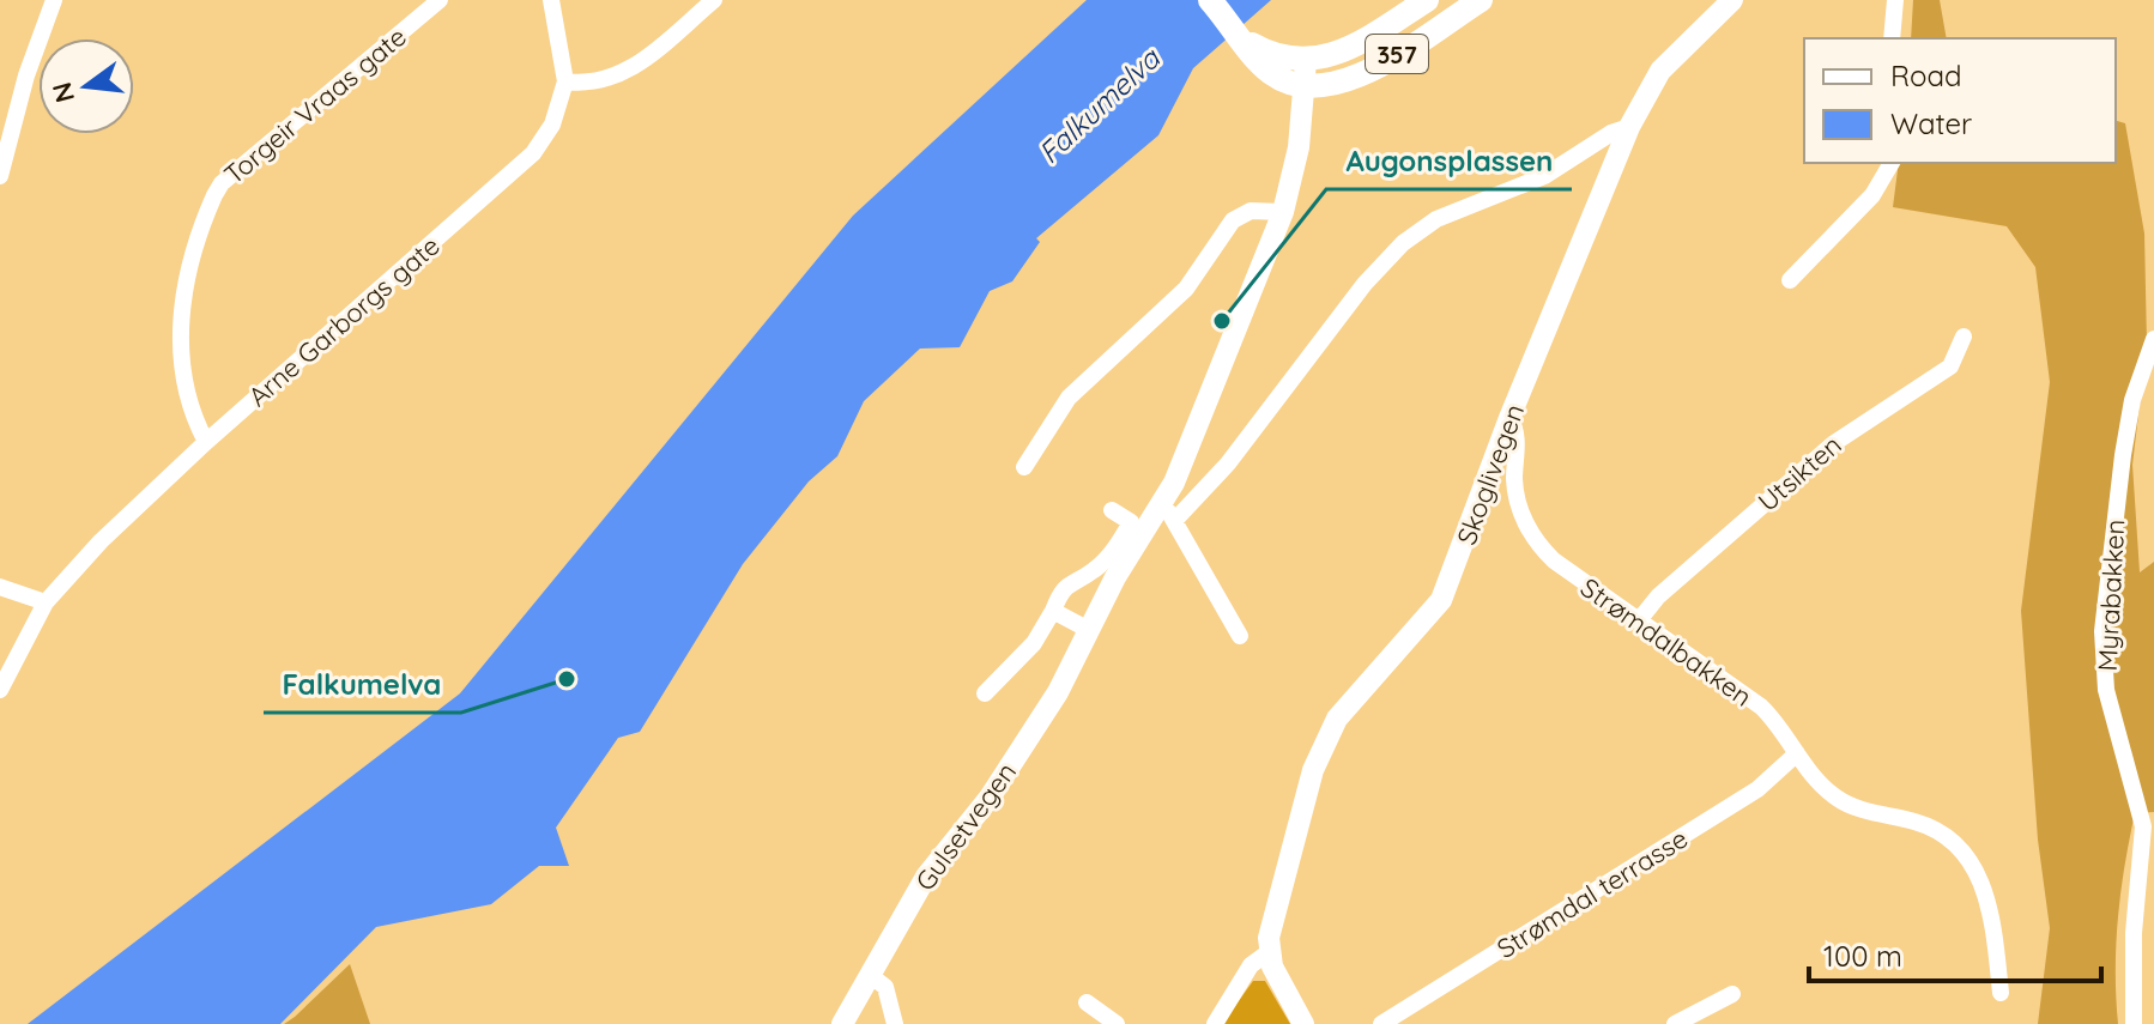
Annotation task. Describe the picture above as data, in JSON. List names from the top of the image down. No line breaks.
{"streets":{"main road":["357"],"street":["Torgeir Vraas gate","Arne Garborgs gate","Utsikten","Skoglivegen","Myrabakken","Strømdalbakken","Gulsetvegen","Strømdal terrasse"]},"crossings":[["357","Gulsetvegen"],["Torgeir Vraas gate","Arne Garborgs gate"],["Utsikten","Strømdalbakken"],["Skoglivegen","Strømdalbakken"],["Strømdalbakken","Strømdal terrasse"]],"water":["Falkumelva"],"places":["Augonsplassen","Falkumelva"],"legend":["Road","Water"],"scale_bar":"100 m","north":"left"}
